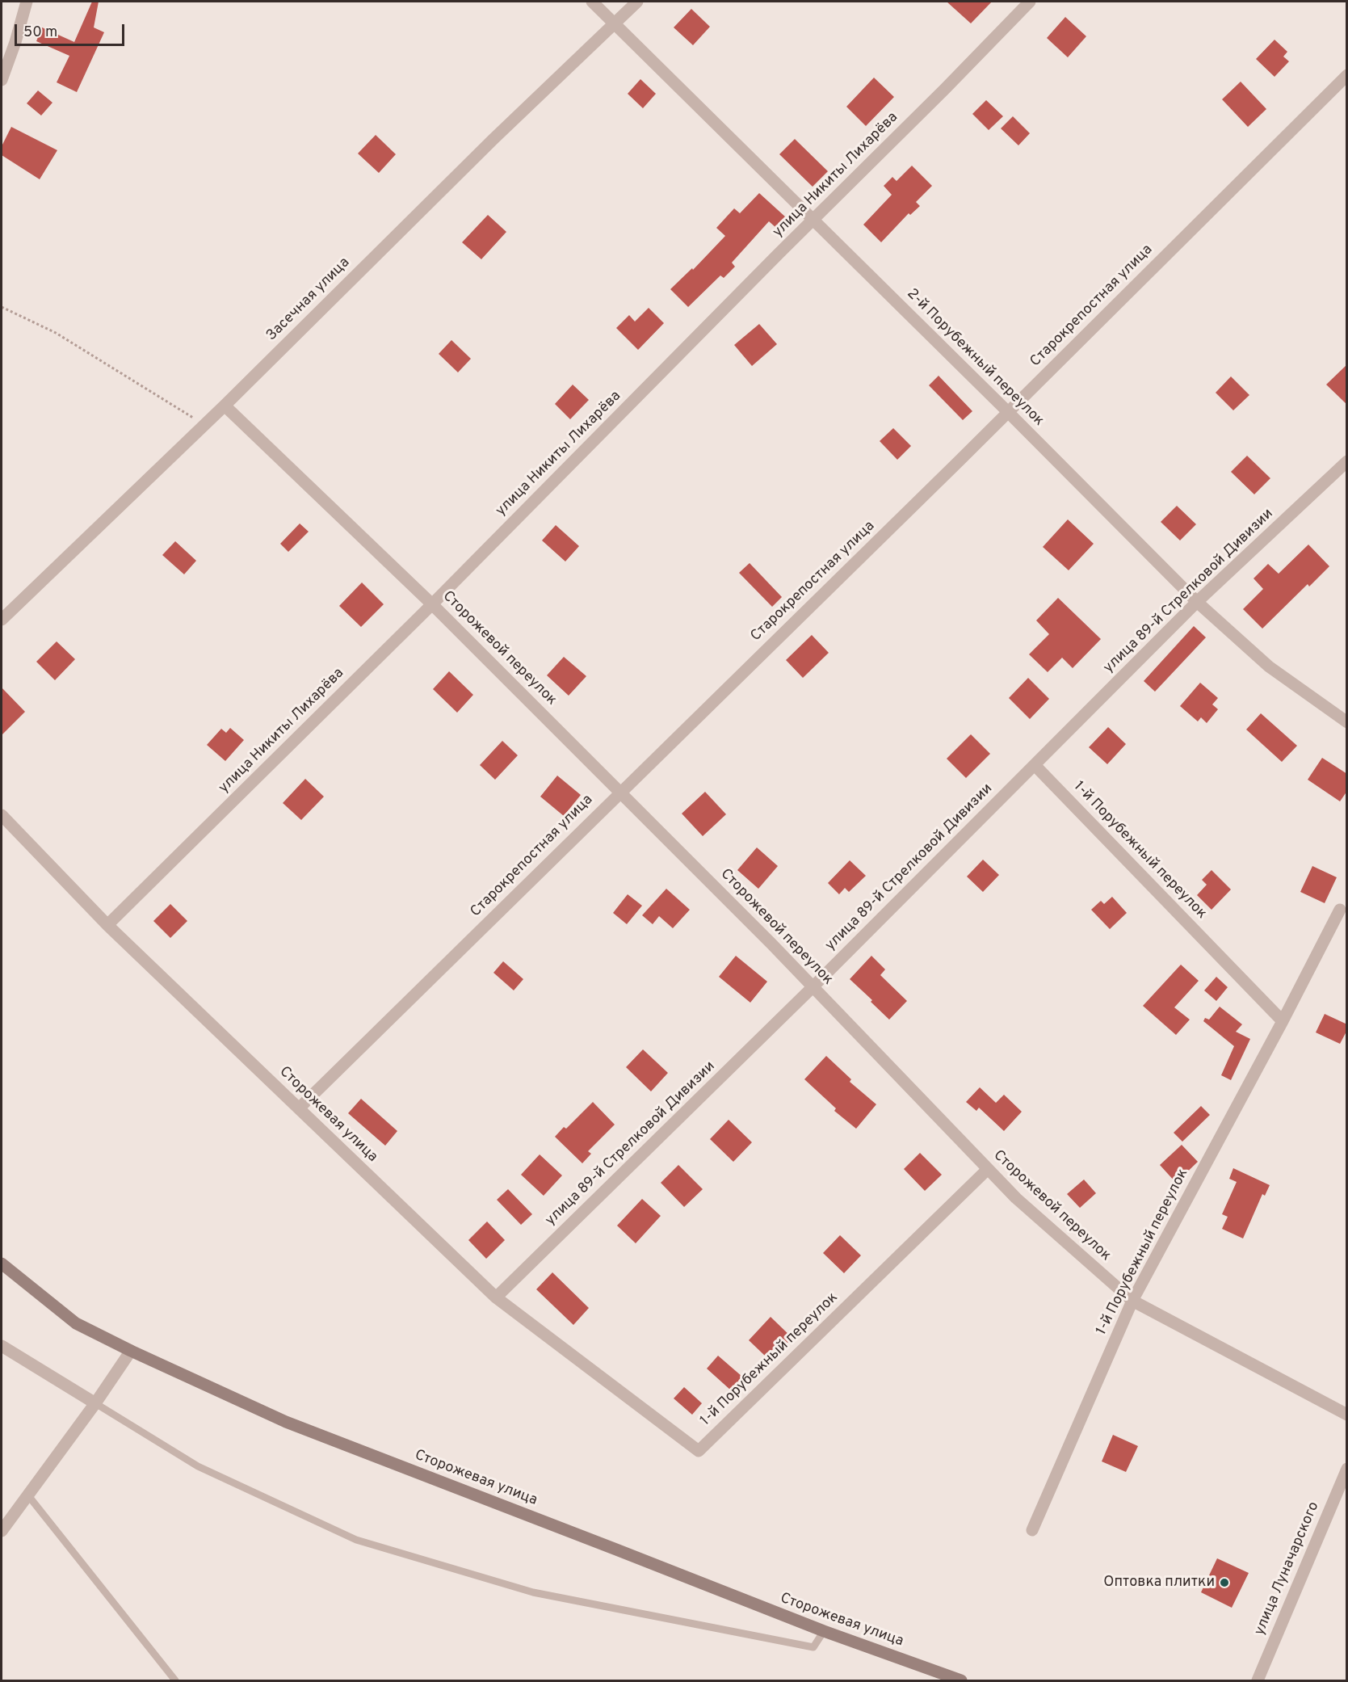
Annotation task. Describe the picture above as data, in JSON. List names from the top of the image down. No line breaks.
{"streets":{"main road":["Сторожевая улица"],"street":["улица Никиты Лихарёва","Засечная улица","Старокрепостная улица","2-й Порубежный переулок","улица 89-й Стрелковой Дивизии","Сторожевой переулок","1-й Порубежный переулок","улица Луначарского"]},"crossings":[["улица Никиты Лихарёва","2-й Порубежный переулок"],["улица Никиты Лихарёва","Сторожевой переулок"],["улица Никиты Лихарёва","Сторожевая улица"],["Засечная улица","2-й Порубежный переулок"],["Засечная улица","Сторожевой переулок"],["Старокрепостная улица","2-й Порубежный переулок"],["Старокрепостная улица","Сторожевой переулок"],["Старокрепостная улица","Сторожевая улица"],["2-й Порубежный переулок","улица 89-й Стрелковой Дивизии"],["улица 89-й Стрелковой Дивизии","Сторожевой переулок"],["улица 89-й Стрелковой Дивизии","1-й Порубежный переулок"],["улица 89-й Стрелковой Дивизии","Сторожевая улица"],["Сторожевой переулок","1-й Порубежный переулок"],["1-й Порубежный переулок","Сторожевая улица"]],"places":["Оптовка плитки"],"scale_bar":"50 m"}
